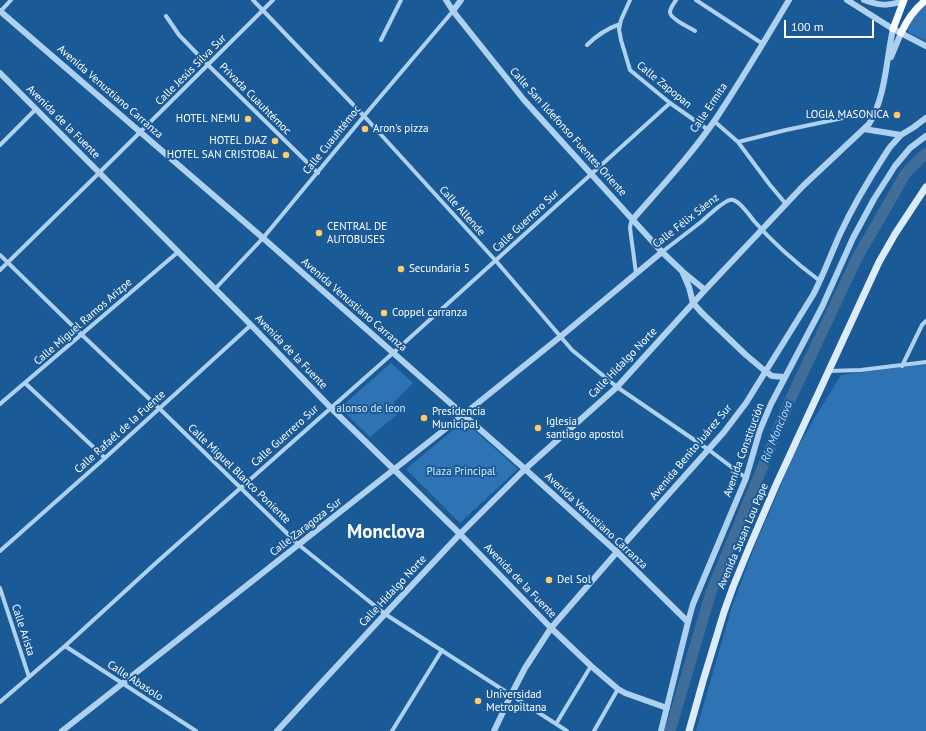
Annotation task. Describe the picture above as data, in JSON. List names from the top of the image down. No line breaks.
{"streets":{"main road":["Avenida Susan Lou Pape"],"street":["Calle Jesús Silva Sur","Calle Zapopan","Avenida Venustiano Carranza","Privada Cuauhtémoc","Calle Ermita","Avenida de la Fuente","Calle San Ildefonso Fuentes Oriente","Calle Cuauhtémoc","Calle Allende","Calle Guerrero Sur","Calle Félix Sáenz","Calle Miguel Ramos Arizpe","Calle Hidalgo Norte","Calle Rafaél de la Fuente","Avenida Constitución","Avenida Benito Juárez Sur","Calle Miguel Blanco Poniente","Calle Zaragoza Sur","Calle Arista","Calle Abasolo"]},"crossings":[["Calle Jesús Silva Sur","Avenida Venustiano Carranza"],["Calle Jesús Silva Sur","Privada Cuauhtémoc"],["Calle Jesús Silva Sur","Avenida de la Fuente"],["Calle Jesús Silva Sur","Calle Allende"],["Calle Jesús Silva Sur","Calle Miguel Blanco Poniente"],["Calle Zapopan","Calle Ermita"],["Calle Zapopan","Calle Guerrero Sur"],["Avenida Venustiano Carranza","Calle Cuauhtémoc"],["Avenida Venustiano Carranza","Calle Guerrero Sur"],["Avenida Venustiano Carranza","Calle Hidalgo Norte"],["Avenida Venustiano Carranza","Avenida Constitución"],["Avenida Venustiano Carranza","Avenida Benito Juárez Sur"],["Avenida Venustiano Carranza","Calle Zaragoza Sur"],["Privada Cuauhtémoc","Calle Cuauhtémoc"],["Calle Ermita","Calle San Ildefonso Fuentes Oriente"],["Avenida de la Fuente","Calle Cuauhtémoc"],["Avenida de la Fuente","Calle Guerrero Sur"],["Avenida de la Fuente","Calle Miguel Ramos Arizpe"],["Avenida de la Fuente","Calle Hidalgo Norte"],["Avenida de la Fuente","Calle Rafaél de la Fuente"],["Avenida de la Fuente","Avenida Constitución"],["Avenida de la Fuente","Avenida Benito Juárez Sur"],["Avenida de la Fuente","Calle Zaragoza Sur"],["Calle San Ildefonso Fuentes Oriente","Calle Cuauhtémoc"],["Calle San Ildefonso Fuentes Oriente","Calle Guerrero Sur"],["Calle San Ildefonso Fuentes Oriente","Calle Félix Sáenz"],["Calle San Ildefonso Fuentes Oriente","Calle Hidalgo Norte"],["Calle San Ildefonso Fuentes Oriente","Avenida Constitución"],["Calle San Ildefonso Fuentes Oriente","Avenida Benito Juárez Sur"],["Calle Cuauhtémoc","Calle Allende"],["Calle Allende","Calle Guerrero Sur"],["Calle Allende","Calle Félix Sáenz"],["Calle Allende","Calle Hidalgo Norte"],["Calle Allende","Avenida Constitución"],["Calle Allende","Avenida Benito Juárez Sur"],["Calle Allende","Calle Zaragoza Sur"],["Calle Guerrero Sur","Calle Miguel Blanco Poniente"],["Calle Guerrero Sur","Calle Arista"],["Calle Guerrero Sur","Calle Abasolo"],["Calle Félix Sáenz","Calle Hidalgo Norte"],["Calle Félix Sáenz","Avenida Benito Juárez Sur"],["Calle Félix Sáenz","Calle Zaragoza Sur"],["Calle Miguel Ramos Arizpe","Calle Miguel Blanco Poniente"],["Calle Hidalgo Norte","Calle Miguel Blanco Poniente"],["Calle Rafaél de la Fuente","Calle Miguel Blanco Poniente"],["Avenida Benito Juárez Sur","Calle Miguel Blanco Poniente"],["Calle Miguel Blanco Poniente","Calle Zaragoza Sur"],["Calle Zaragoza Sur","Calle Abasolo"]],"districts":["Monclova"],"water":["Río Monclova"],"parks":["alonso de leon","Plaza Principal"],"places":["LOGIA MASONICA","HOTEL NEMU","Aron's pizza","HOTEL DIAZ","HOTEL SAN CRISTOBAL","CENTRAL DE AUTOBUSES","Secundaria 5","Coppel carranza","Presidencia Municipal","Iglesia santiago apostol","Del Sol","Universidad Metropiltana"],"scale_bar":"100 m"}
